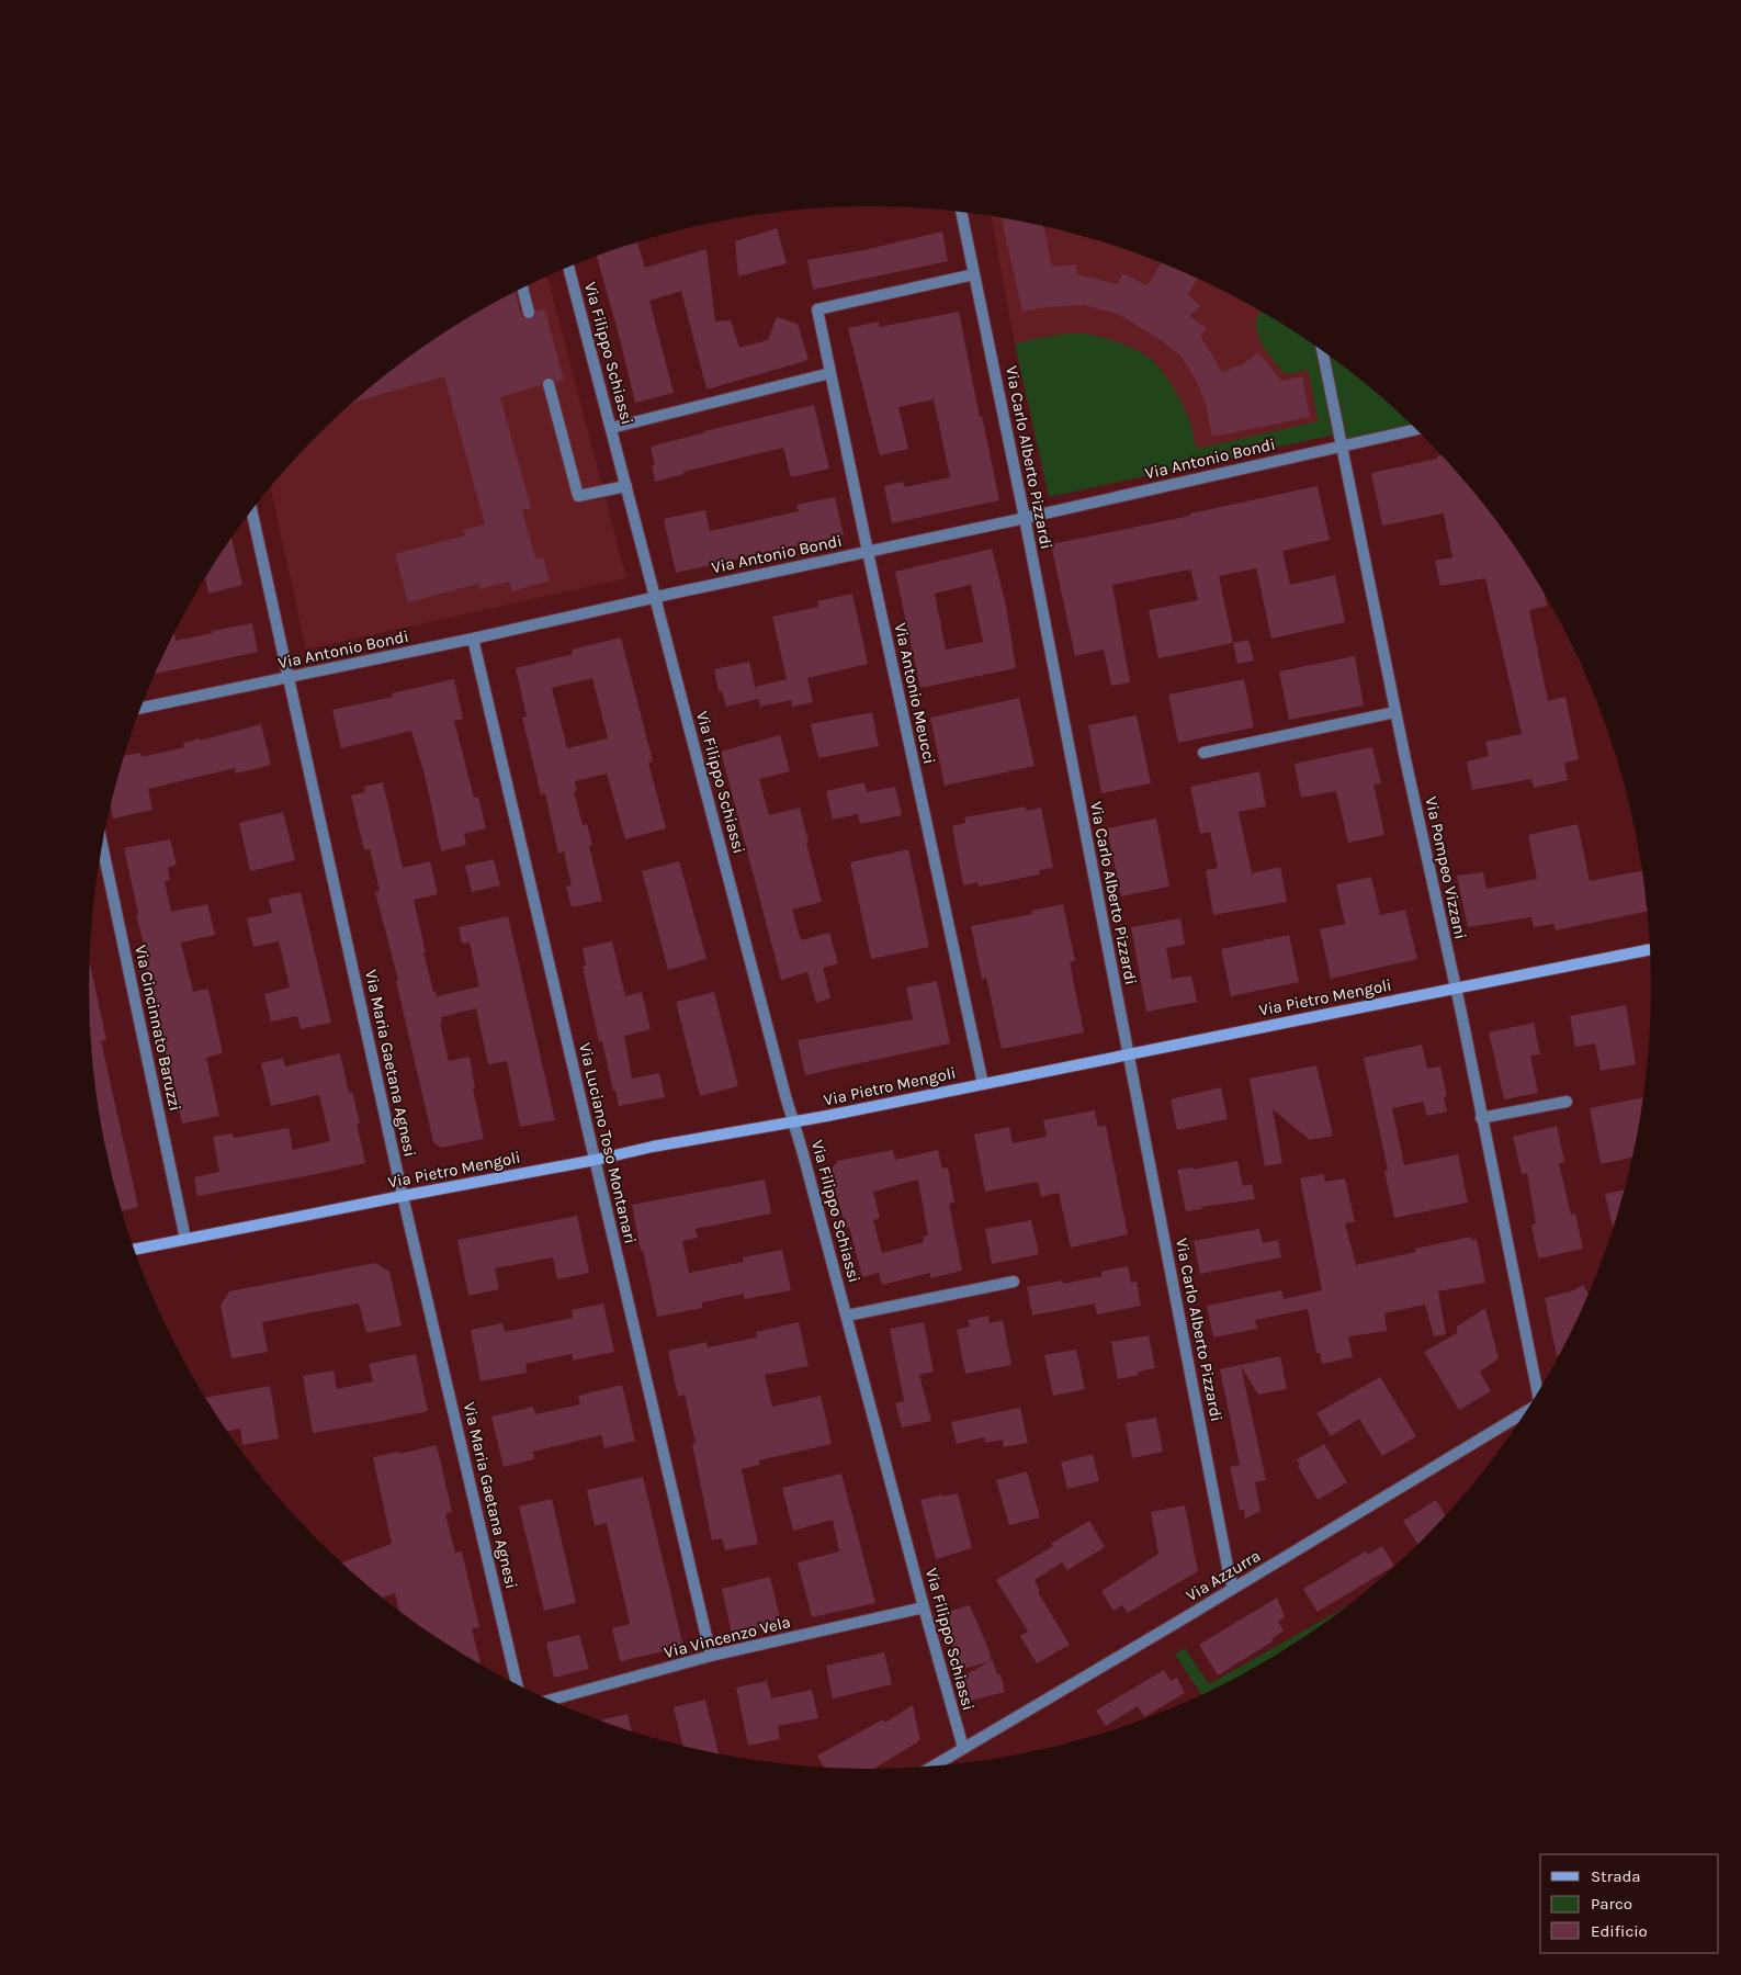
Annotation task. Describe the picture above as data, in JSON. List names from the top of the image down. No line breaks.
{"streets":{"main road":["Via Pietro Mengoli"],"street":["Via Filippo Schiassi","Via Carlo Alberto Pizzardi","Via Antonio Bondi","Via Antonio Meucci","Via Pompeo Vizzani","Via Cincinnato Baruzzi","Via Maria Gaetana Agnesi","Via Luciano Toso Montanari","Via Azzurra","Via Vincenzo Vela"]},"crossings":[["Via Filippo Schiassi","Via Antonio Bondi"],["Via Filippo Schiassi","Via Pietro Mengoli"],["Via Filippo Schiassi","Via Azzurra"],["Via Filippo Schiassi","Via Vincenzo Vela"],["Via Carlo Alberto Pizzardi","Via Antonio Bondi"],["Via Carlo Alberto Pizzardi","Via Antonio Meucci"],["Via Carlo Alberto Pizzardi","Via Pietro Mengoli"],["Via Carlo Alberto Pizzardi","Via Azzurra"],["Via Antonio Bondi","Via Antonio Meucci"],["Via Antonio Bondi","Via Pompeo Vizzani"],["Via Antonio Bondi","Via Maria Gaetana Agnesi"],["Via Antonio Bondi","Via Luciano Toso Montanari"],["Via Antonio Meucci","Via Pietro Mengoli"],["Via Pompeo Vizzani","Via Pietro Mengoli"],["Via Pietro Mengoli","Via Cincinnato Baruzzi"],["Via Pietro Mengoli","Via Maria Gaetana Agnesi"],["Via Pietro Mengoli","Via Luciano Toso Montanari"],["Via Luciano Toso Montanari","Via Vincenzo Vela"]],"legend":["Strada","Parco","Edificio"]}
